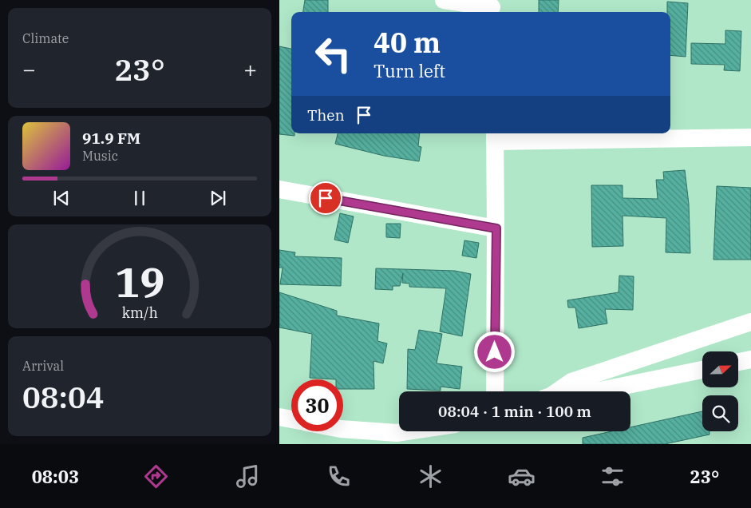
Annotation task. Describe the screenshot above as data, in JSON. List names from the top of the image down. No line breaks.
{"north":"right","page":{"tile":["Climate",["Arrival","08:04"]],"turn":["40 m","Turn left"],"heat":["−","23°","+"],"then":"Then","song":["91.9 FM","Music"],"limit":"30","trip":"08:04 · 1 min · 100 m","tabs":["08:03","23°"],"gauge":["19","km/h"]}}
